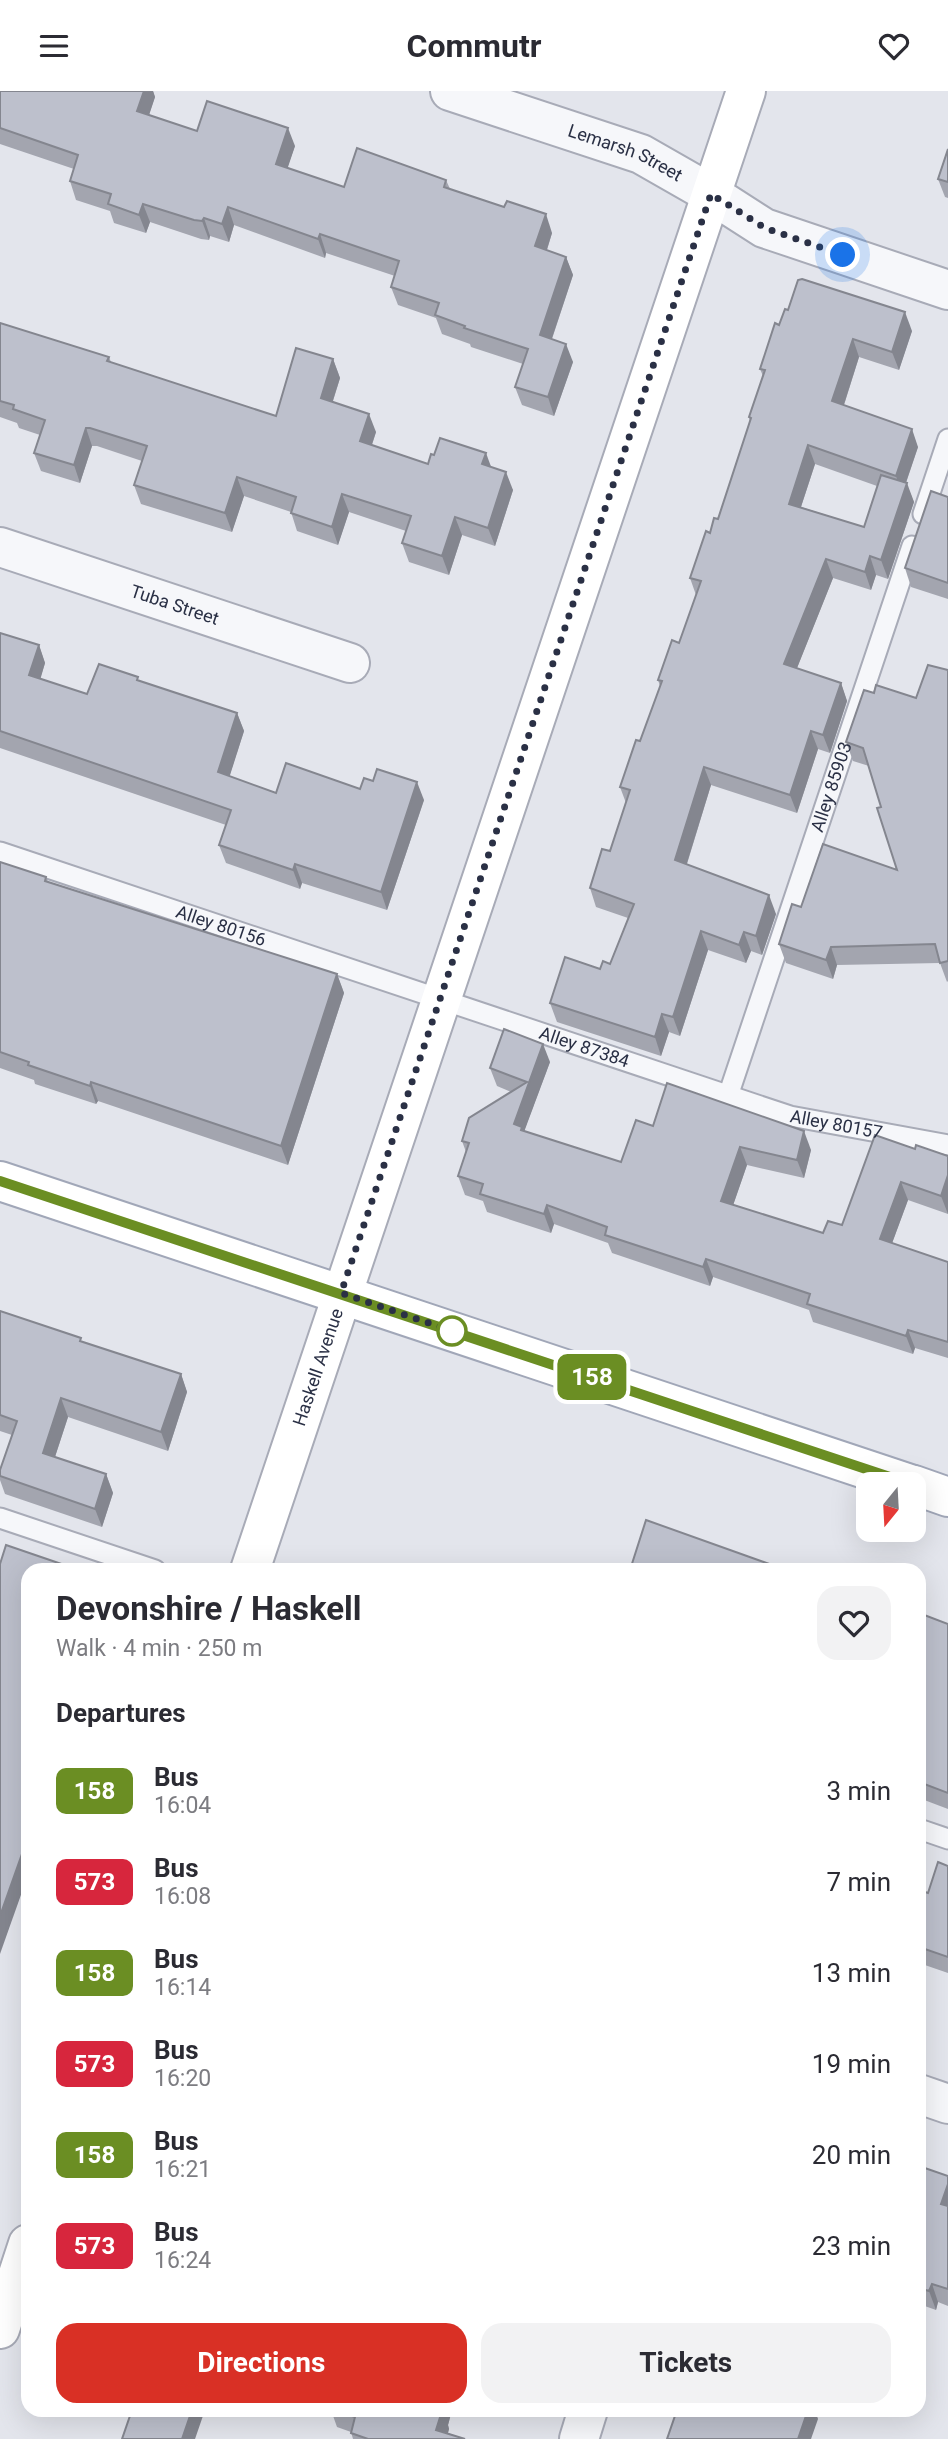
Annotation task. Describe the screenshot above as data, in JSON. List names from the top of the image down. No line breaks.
{"streets":{"main road":["Haskell Avenue"],"street":["Lemarsh Street","Tuba Street"],"lane":["Alley 85903","Alley 80156","Alley 87384","Alley 80157"]},"crossings":[["Lemarsh Street","Haskell Avenue"],["Alley 85903","Alley 87384"],["Alley 85903","Alley 80157"],["Alley 80156","Alley 87384"],["Alley 80156","Haskell Avenue"],["Alley 87384","Alley 80157"],["Alley 87384","Haskell Avenue"]],"lines":["bus line 158"],"north":"bottom","page":{"header":"Commutr","on_map":"158","heading":[["Devonshire / Haskell","Walk · 4 min · 250 m"],"Departures"],"list":[{"mark":"158","name":"Bus","note":"16:04","value":"3 min"},{"mark":"573","name":"Bus","note":"16:08","value":"7 min"},{"mark":"158","name":"Bus","note":"16:14","value":"13 min"},{"mark":"573","name":"Bus","note":"16:20","value":"19 min"},{"mark":"158","name":"Bus","note":"16:21","value":"20 min"},{"mark":"573","name":"Bus","note":"16:24","value":"23 min"}],"buttons":["Directions","Tickets"]}}
